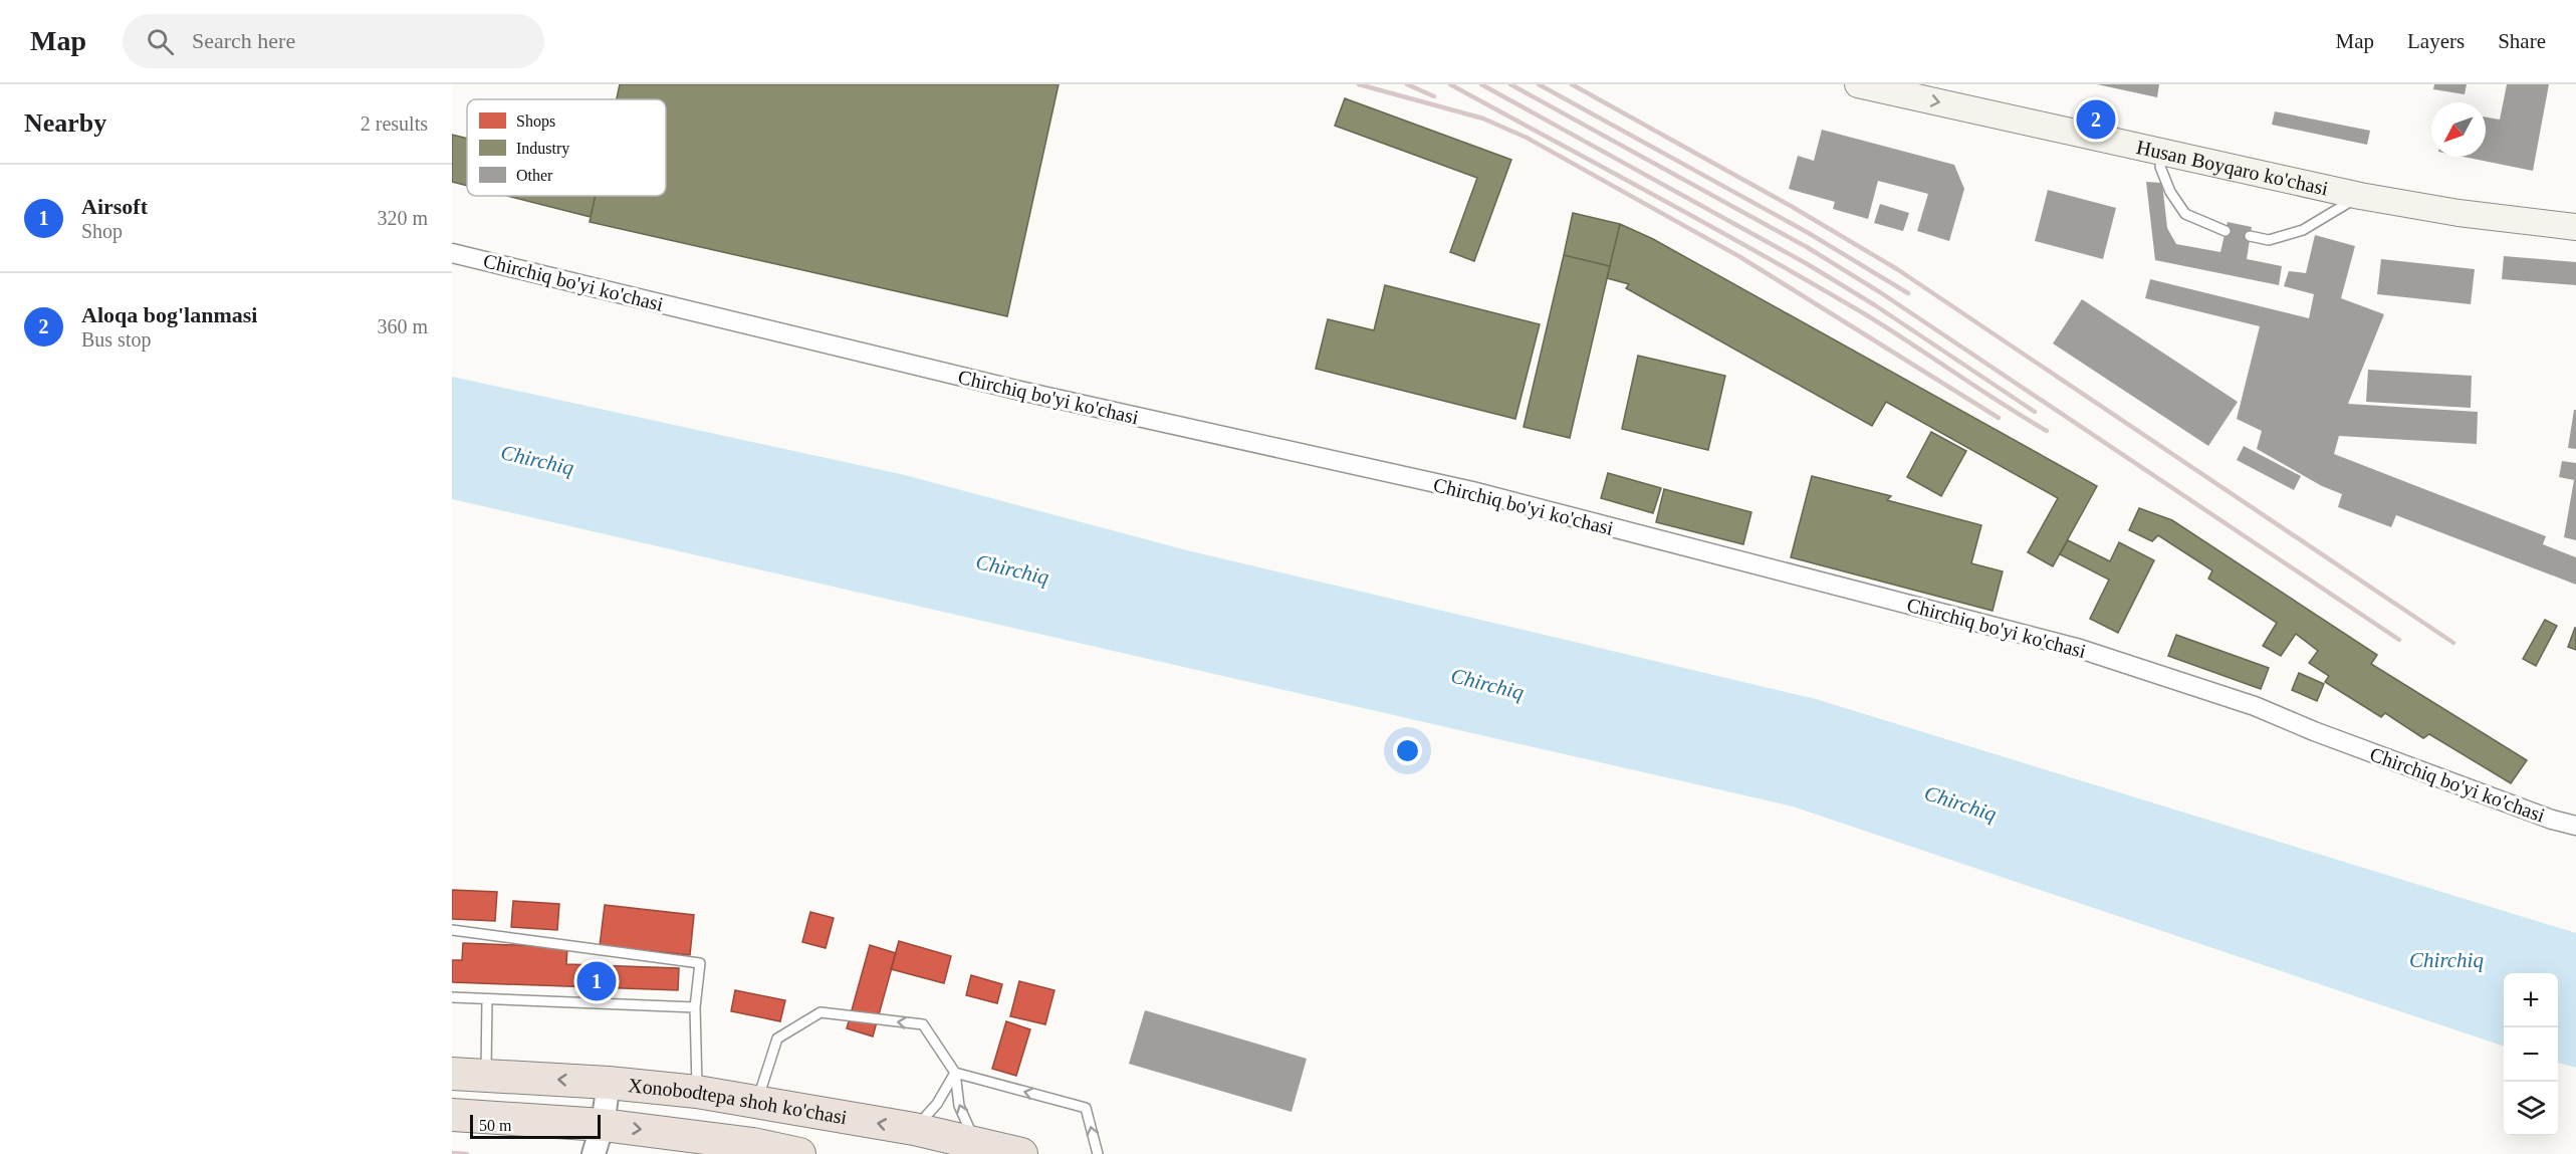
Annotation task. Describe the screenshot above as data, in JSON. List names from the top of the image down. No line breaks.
{"streets":{"highway":["Xonobodtepa shoh ko'chasi"],"main road":["Husan Boyqaro ko'chasi"],"street":["Chirchiq bo'yi ko'chasi"]},"water":["Chirchiq"],"legend":["Shops","Industry","Other"],"scale_bar":"50 m","north":"bottom left","page":{"header":"Map","search":"Search here","nav":["Map","Layers","Share"],"heading":["Nearby","2 results"],"pins":["2","1"],"list":[{"mark":"1","name":"Airsoft","note":"Shop","value":"320 m"},{"mark":"2","name":"Aloqa bog'lanmasi","note":"Bus stop","value":"360 m"}],"map_buttons":["+","−"],"scale":"50 m"}}
